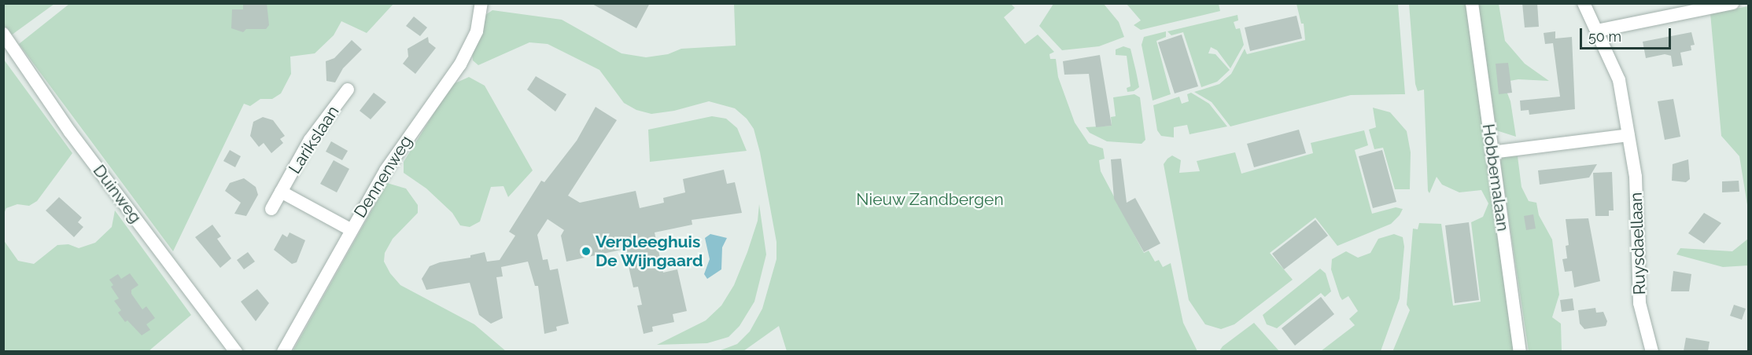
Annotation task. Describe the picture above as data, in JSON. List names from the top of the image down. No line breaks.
{"streets":{"street":["Larikslaan","Dennenweg","Hobbemalaan","Duinweg","Ruysdaellaan"]},"crossings":[["Larikslaan","Dennenweg"]],"parks":["Nieuw Zandbergen"],"places":["Verpleeghuis De Wijngaard"],"scale_bar":"50 m"}
